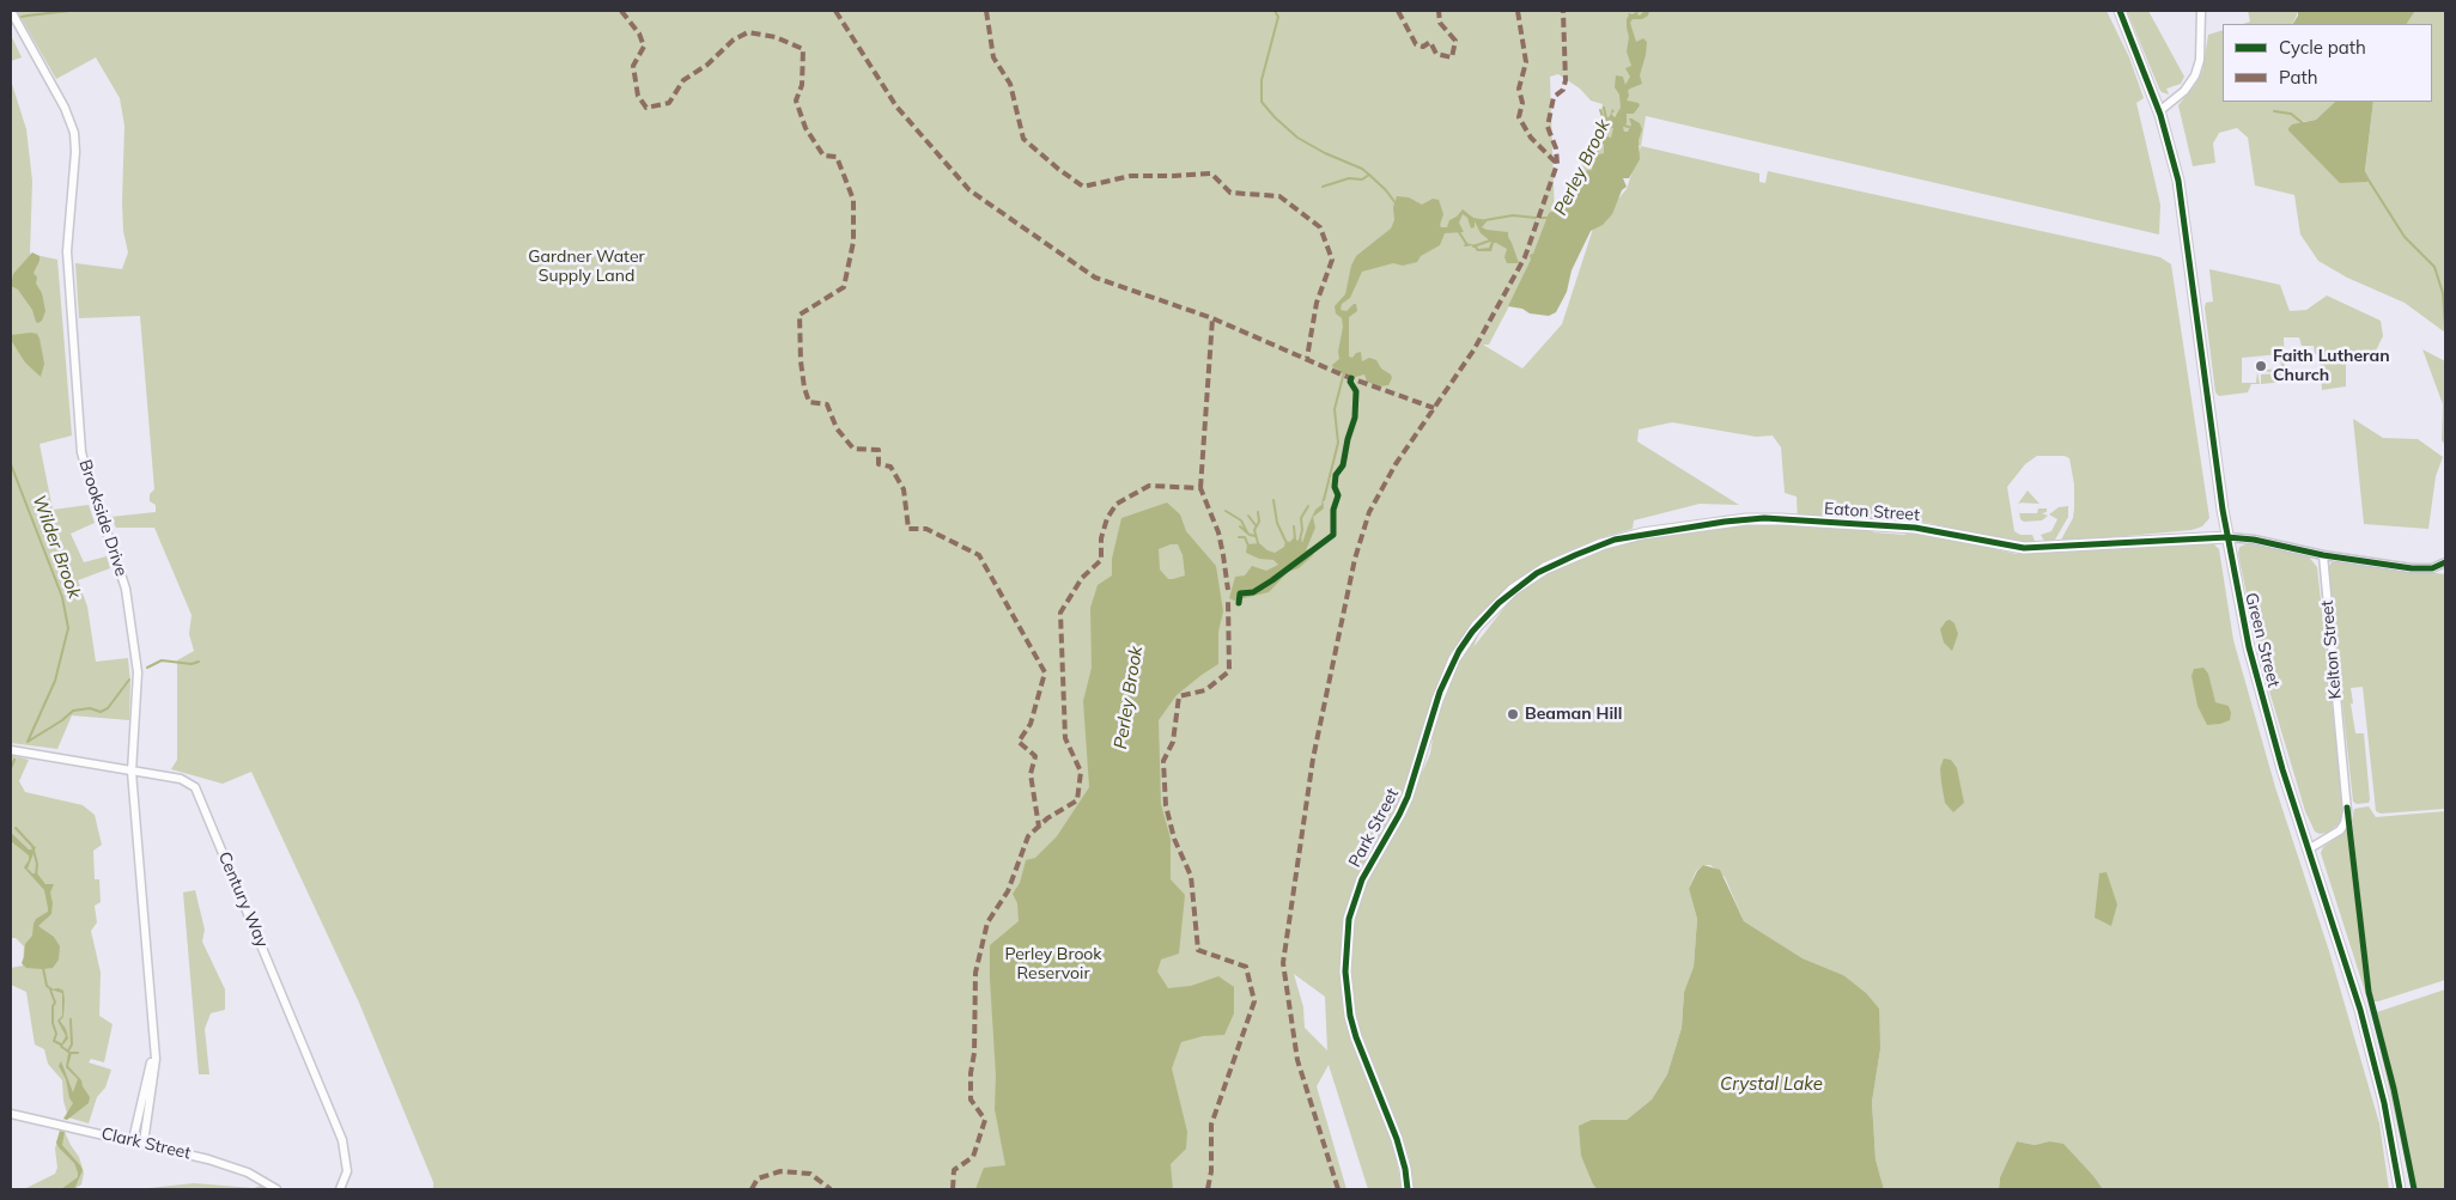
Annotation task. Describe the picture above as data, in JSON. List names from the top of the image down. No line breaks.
{"streets":{"street":["Eaton Street","Brookside Drive","Green Street","Kelton Street","Park Street","Century Way","Clark Street"]},"crossings":[["Eaton Street","Green Street"],["Eaton Street","Kelton Street"],["Eaton Street","Park Street"],["Brookside Drive","Century Way"],["Brookside Drive","Clark Street"],["Green Street","Kelton Street"]],"water":["Perley Brook","Wilder Brook","Crystal Lake"],"parks":["Gardner Water Supply Land","Perley Brook Reservoir"],"places":["Faith Lutheran Church","Beaman Hill"],"legend":["Cycle path","Path"]}
